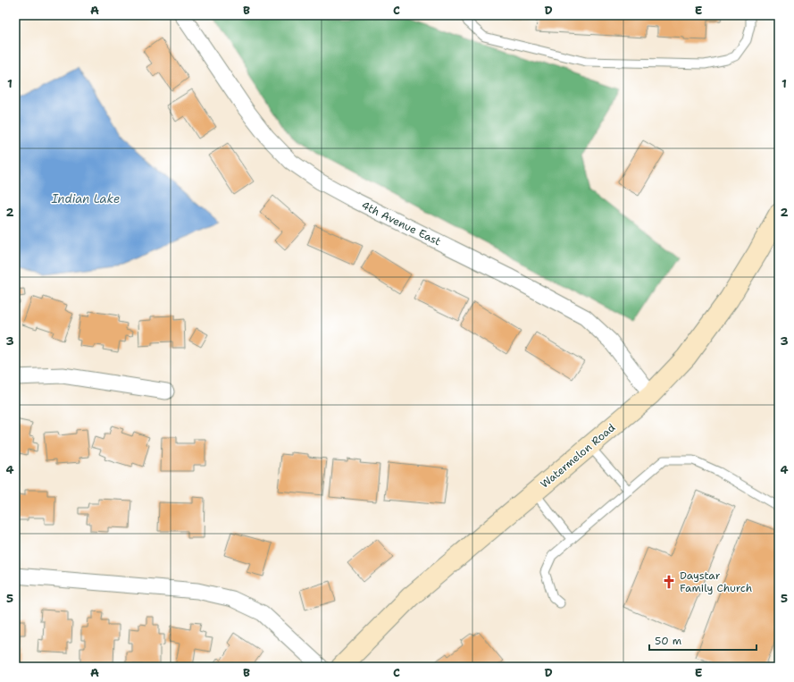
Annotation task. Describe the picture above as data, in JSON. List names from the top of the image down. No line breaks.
{"streets":{"main road":["Watermelon Road"],"street":["4th Avenue East"]},"crossings":[["4th Avenue East","Watermelon Road"]],"water":["Indian Lake"],"places":{"church":["Daystar Family Church"]},"scale_bar":"50 m","grid":{"columns":["A","B","C","D","E"],"rows":["1","2","3","4","5"]}}
